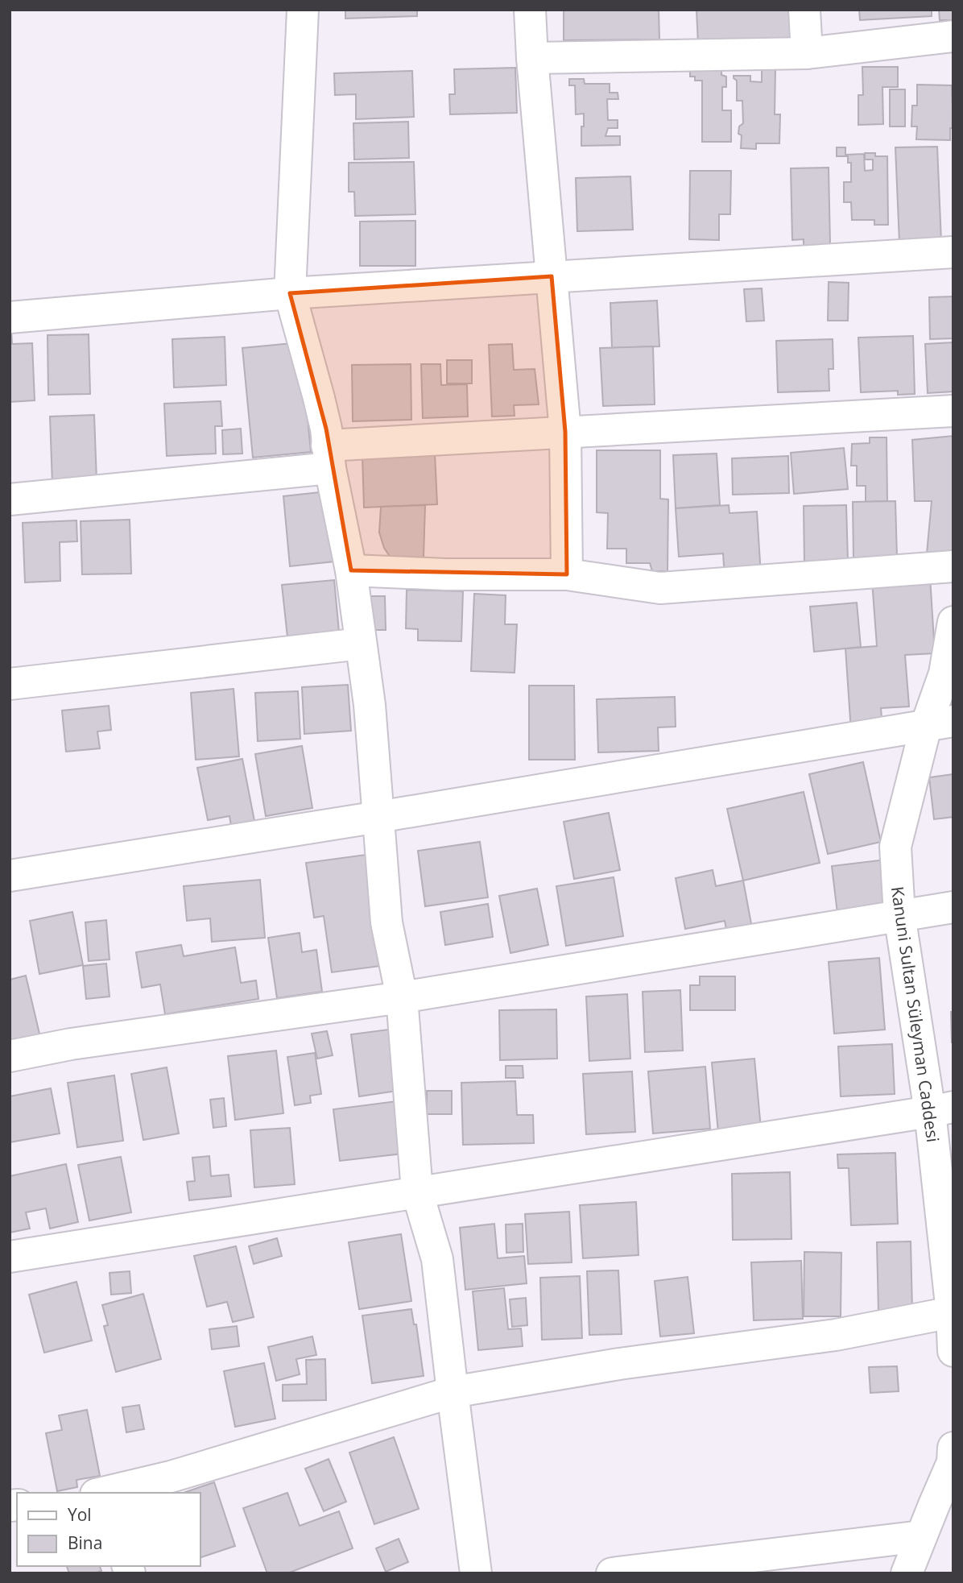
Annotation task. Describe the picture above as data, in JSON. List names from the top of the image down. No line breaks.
{"streets":{"street":["Kanuni Sultan Süleyman Caddesi"]},"legend":["Yol","Bina"]}
